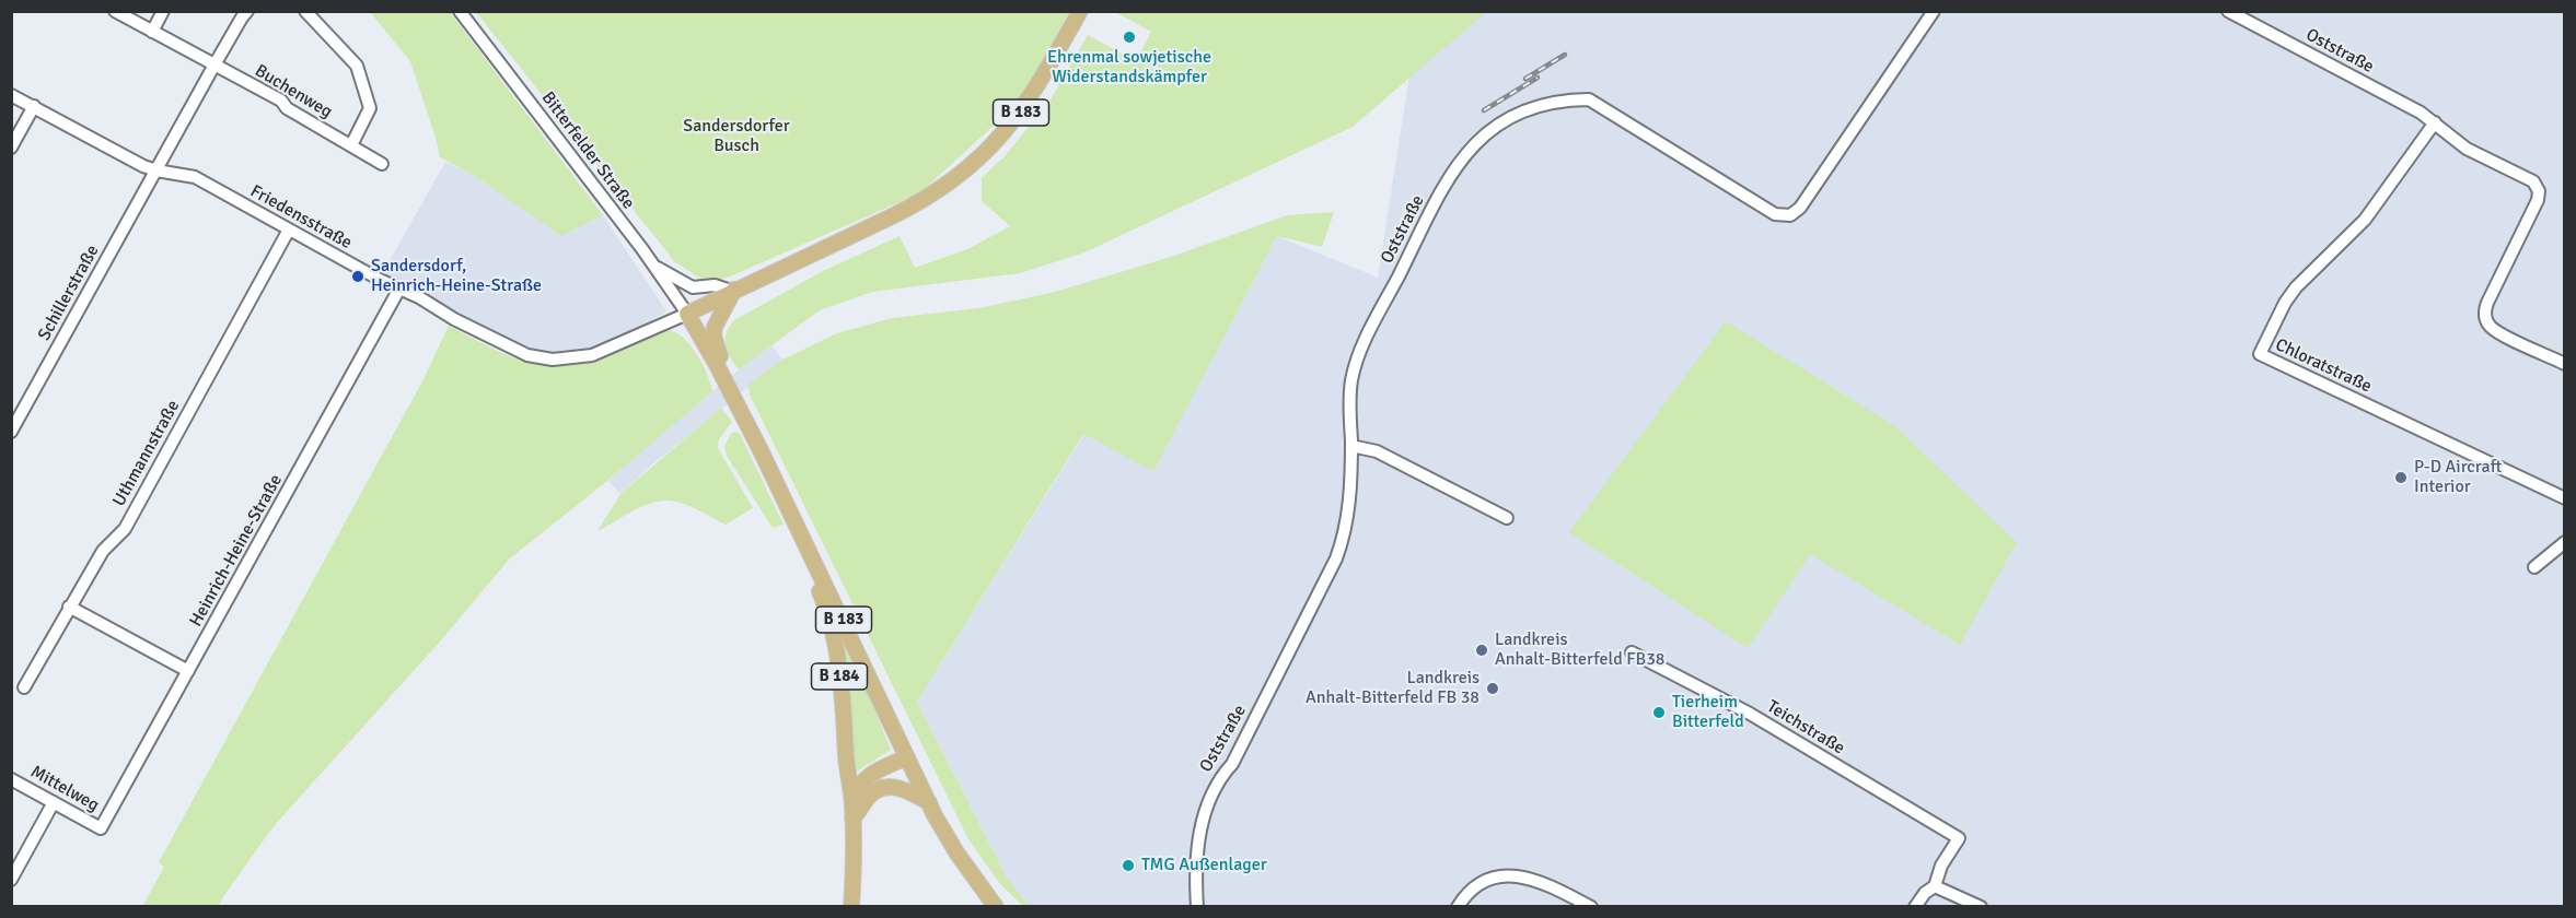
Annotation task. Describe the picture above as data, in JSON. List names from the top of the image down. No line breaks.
{"streets":{"main road":["B 183","B 184"],"street":["Oststraße","Buchenweg","Bitterfelder Straße","Friedensstraße","Schillerstraße","Chloratstraße","Uthmannstraße","Heinrich-Heine-Straße","Teichstraße","Mittelweg"]},"crossings":[["Oststraße","Chloratstraße"],["Buchenweg","Schillerstraße"],["B 183","Bitterfelder Straße"],["B 183","Friedensstraße"],["B 183","B 184"],["Bitterfelder Straße","Friedensstraße"],["Friedensstraße","Schillerstraße"],["Friedensstraße","Uthmannstraße"],["Friedensstraße","Heinrich-Heine-Straße"],["Heinrich-Heine-Straße","Mittelweg"]],"parks":["Sandersdorfer Busch"],"places":["Ehrenmal sowjetische Widerstandskämpfer","Sandersdorf, Heinrich-Heine-Straße","P-D Aircraft Interior","Landkreis Anhalt-Bitterfeld FB38","Landkreis Anhalt-Bitterfeld FB 38","Tierheim Bitterfeld","TMG Außenlager"]}
